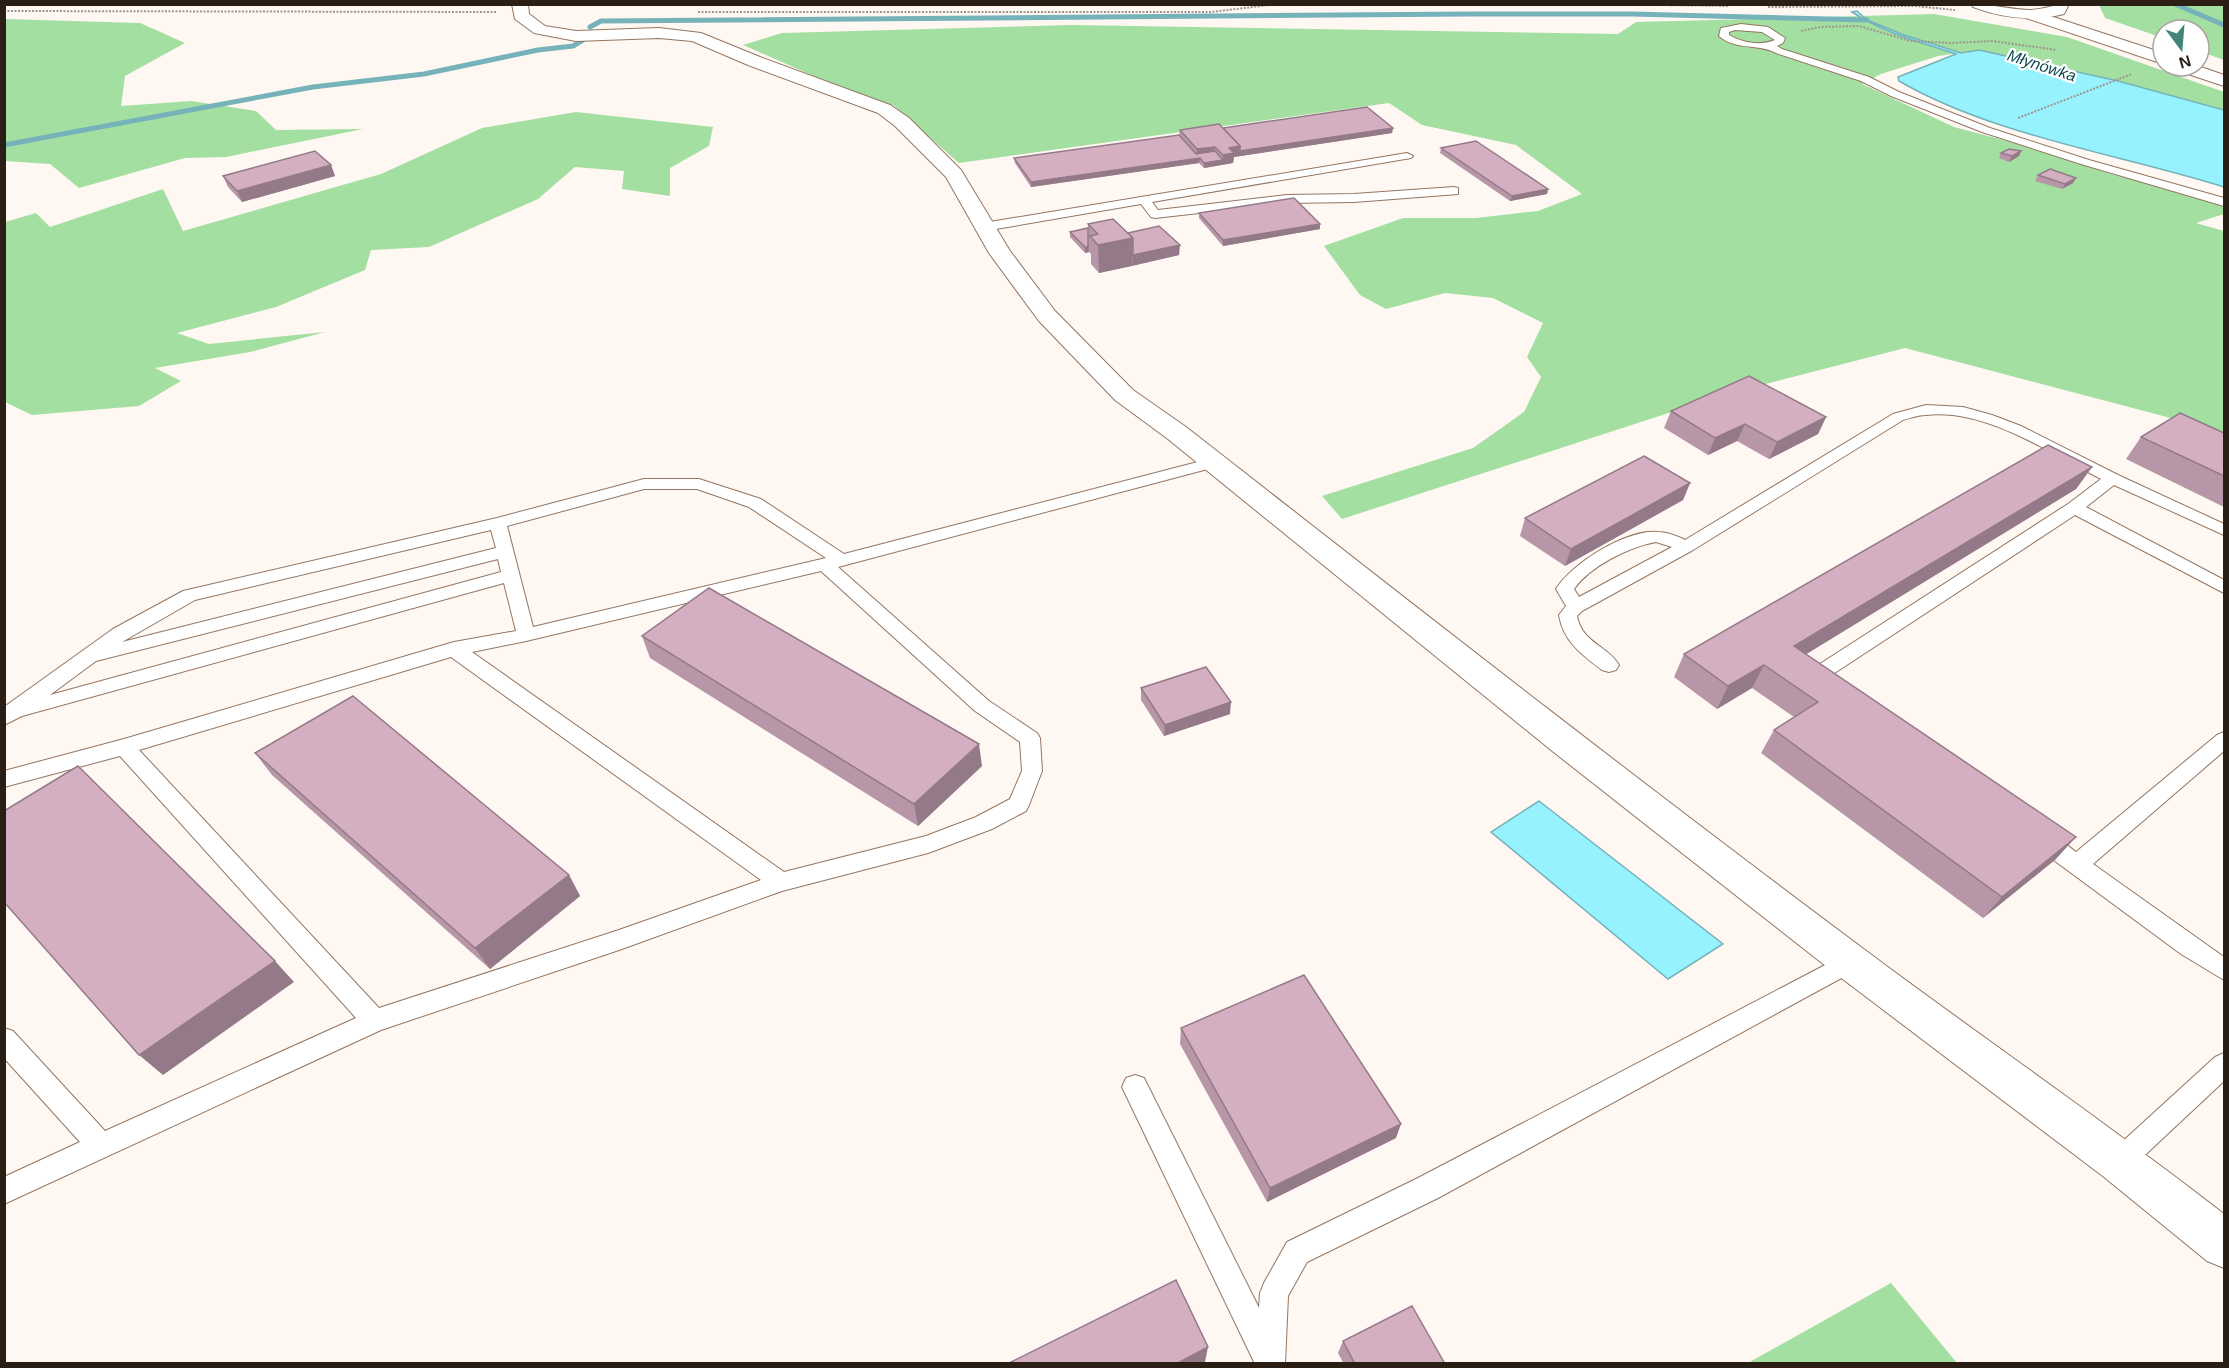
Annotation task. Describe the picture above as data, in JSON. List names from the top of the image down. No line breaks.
{"water":["Młynówka"],"north":"bottom"}
